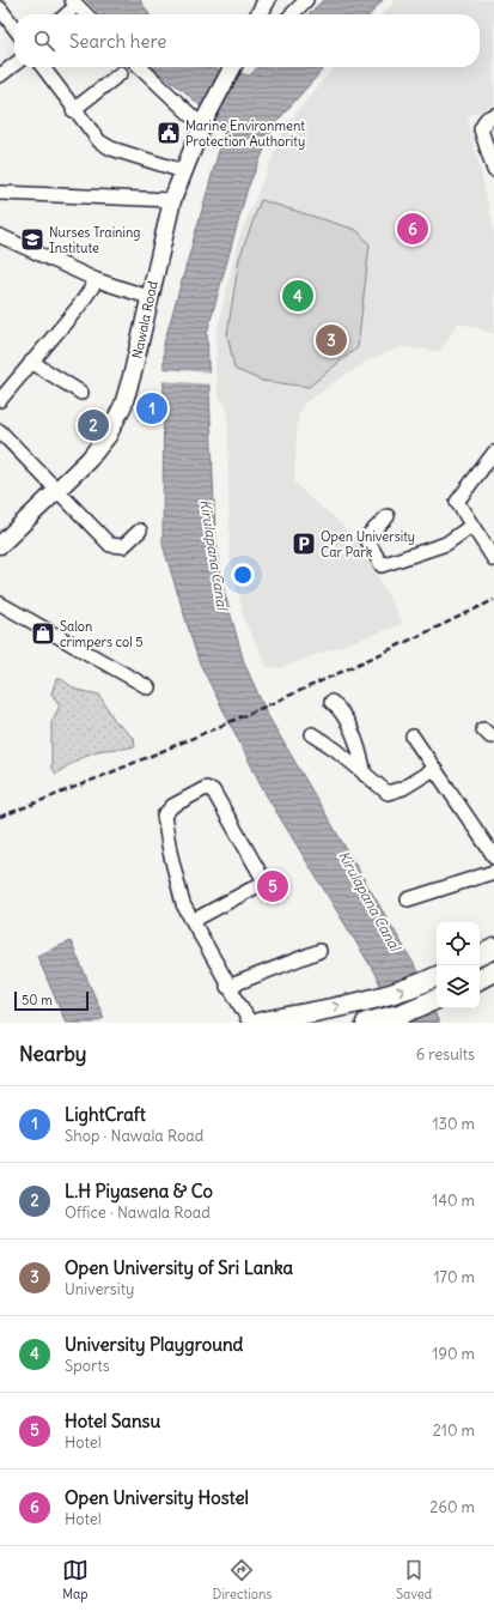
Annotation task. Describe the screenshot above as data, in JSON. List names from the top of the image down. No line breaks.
{"streets":{"main road":["Nawala Road"]},"water":["Kirulapana Canal"],"places":{"public building":["Marine Environment Protection Authority"],"school or university":["Nurses Training Institute"],"parking":["Open University Car Park"],"shop":["Salon crimpers col 5"]},"scale_bar":"50 m","page":{"search":"Search here","pins":["6","4","3","1","2","5"],"scale":"50 m","heading":["Nearby","6 results"],"list":[{"mark":"1","name":"LightCraft","note":"Shop · Nawala Road","value":"130 m"},{"mark":"2","name":"L.H Piyasena & Co","note":"Office · Nawala Road","value":"140 m"},{"mark":"3","name":"Open University of Sri Lanka","note":"University","value":"170 m"},{"mark":"4","name":"University Playground","note":"Sports","value":"190 m"},{"mark":"5","name":"Hotel Sansu","note":"Hotel","value":"210 m"},{"mark":"6","name":"Open University Hostel","note":"Hotel","value":"260 m"}],"nav":["Map","Directions","Saved"]}}
